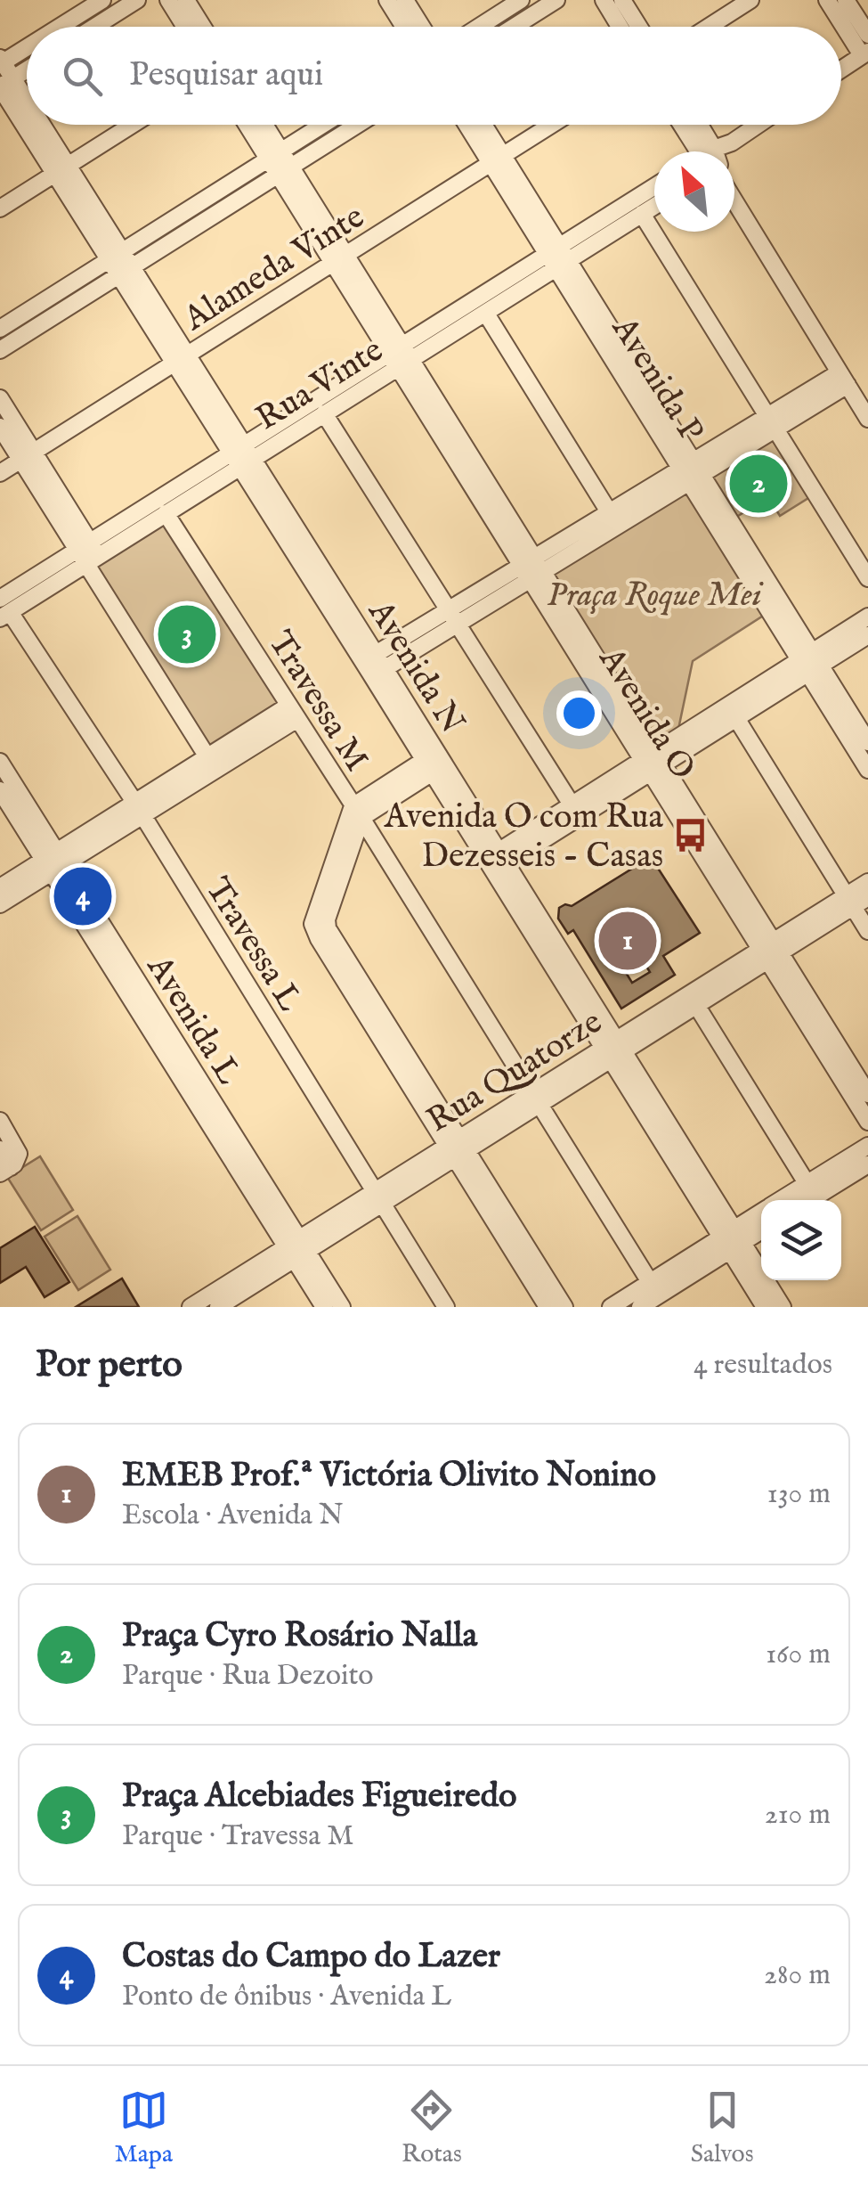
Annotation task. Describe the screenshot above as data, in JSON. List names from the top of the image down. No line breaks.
{"streets":{"street":["Alameda Vinte","Avenida P","Rua Vinte","Avenida N","Travessa M","Avenida O","Travessa L","Avenida L","Rua Quatorze"]},"crossings":[["Alameda Vinte","Avenida P"],["Alameda Vinte","Avenida N"],["Alameda Vinte","Avenida O"],["Avenida P","Rua Vinte"],["Rua Vinte","Avenida N"],["Rua Vinte","Travessa M"],["Rua Vinte","Avenida O"],["Rua Vinte","Travessa L"],["Avenida N","Rua Quatorze"],["Travessa M","Rua Quatorze"],["Avenida O","Rua Quatorze"],["Travessa L","Rua Quatorze"],["Avenida L","Rua Quatorze"]],"parks":["Praça Roque Mei"],"places":{"bus stop":["Avenida O com Rua Dezesseis - Casas"]},"north":"top left","page":{"search":"Pesquisar aqui","pins":["2","3","4","1"],"heading":["Por perto","4 resultados"],"list":[{"mark":"1","name":"EMEB Prof.ª Victória Olivito Nonino","note":"Escola · Avenida N","value":"130 m"},{"mark":"2","name":"Praça Cyro Rosário Nalla","note":"Parque · Rua Dezoito","value":"160 m"},{"mark":"3","name":"Praça Alcebiades Figueiredo","note":"Parque · Travessa M","value":"210 m"},{"mark":"4","name":"Costas do Campo do Lazer","note":"Ponto de ônibus · Avenida L","value":"280 m"}],"nav":["Mapa","Rotas","Salvos"]}}
